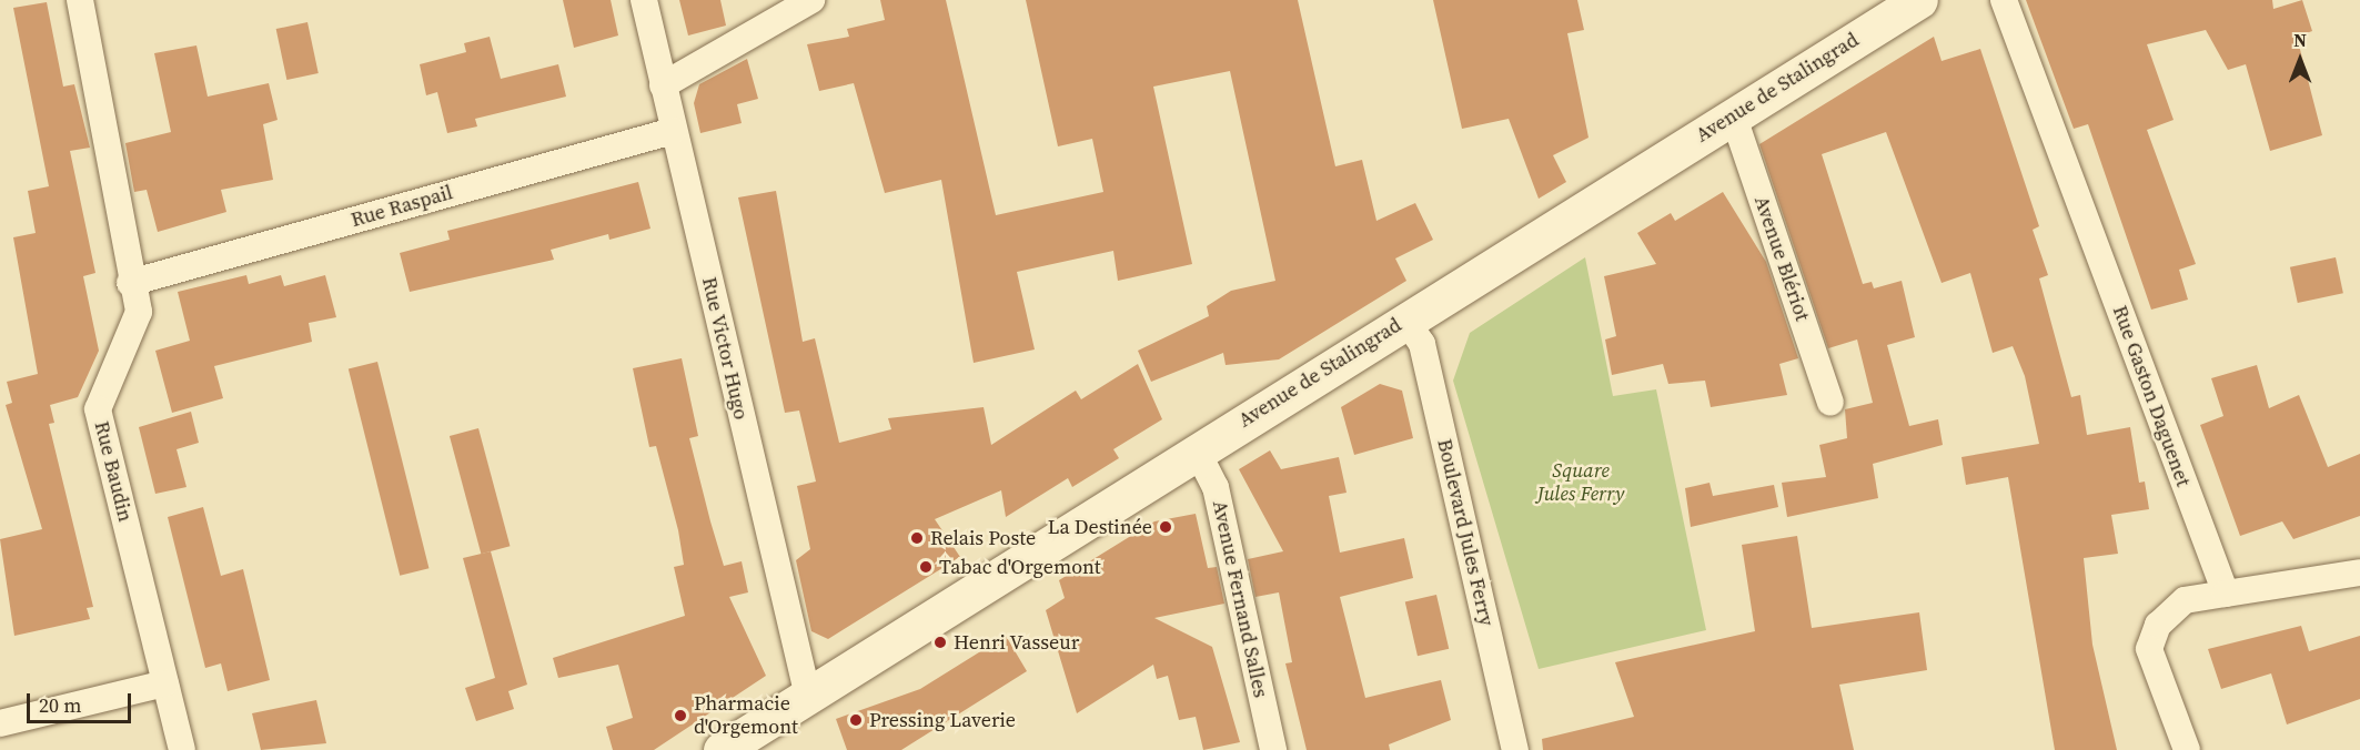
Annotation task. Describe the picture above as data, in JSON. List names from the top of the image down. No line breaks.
{"streets":{"main road":["Avenue de Stalingrad"],"street":["Rue Raspail","Avenue Blériot","Rue Victor Hugo","Rue Gaston Daguenet","Rue Baudin","Boulevard Jules Ferry","Avenue Fernand Salles"]},"crossings":[["Avenue de Stalingrad","Avenue Blériot"],["Avenue de Stalingrad","Rue Victor Hugo"],["Avenue de Stalingrad","Boulevard Jules Ferry"],["Avenue de Stalingrad","Avenue Fernand Salles"],["Rue Raspail","Rue Victor Hugo"],["Rue Raspail","Rue Baudin"]],"parks":["Square Jules Ferry"],"places":["La Destinée","Relais Poste","Tabac d'Orgemont","Henri Vasseur","Pharmacie d'Orgemont","Pressing Laverie"],"scale_bar":"20 m","north":"top"}
